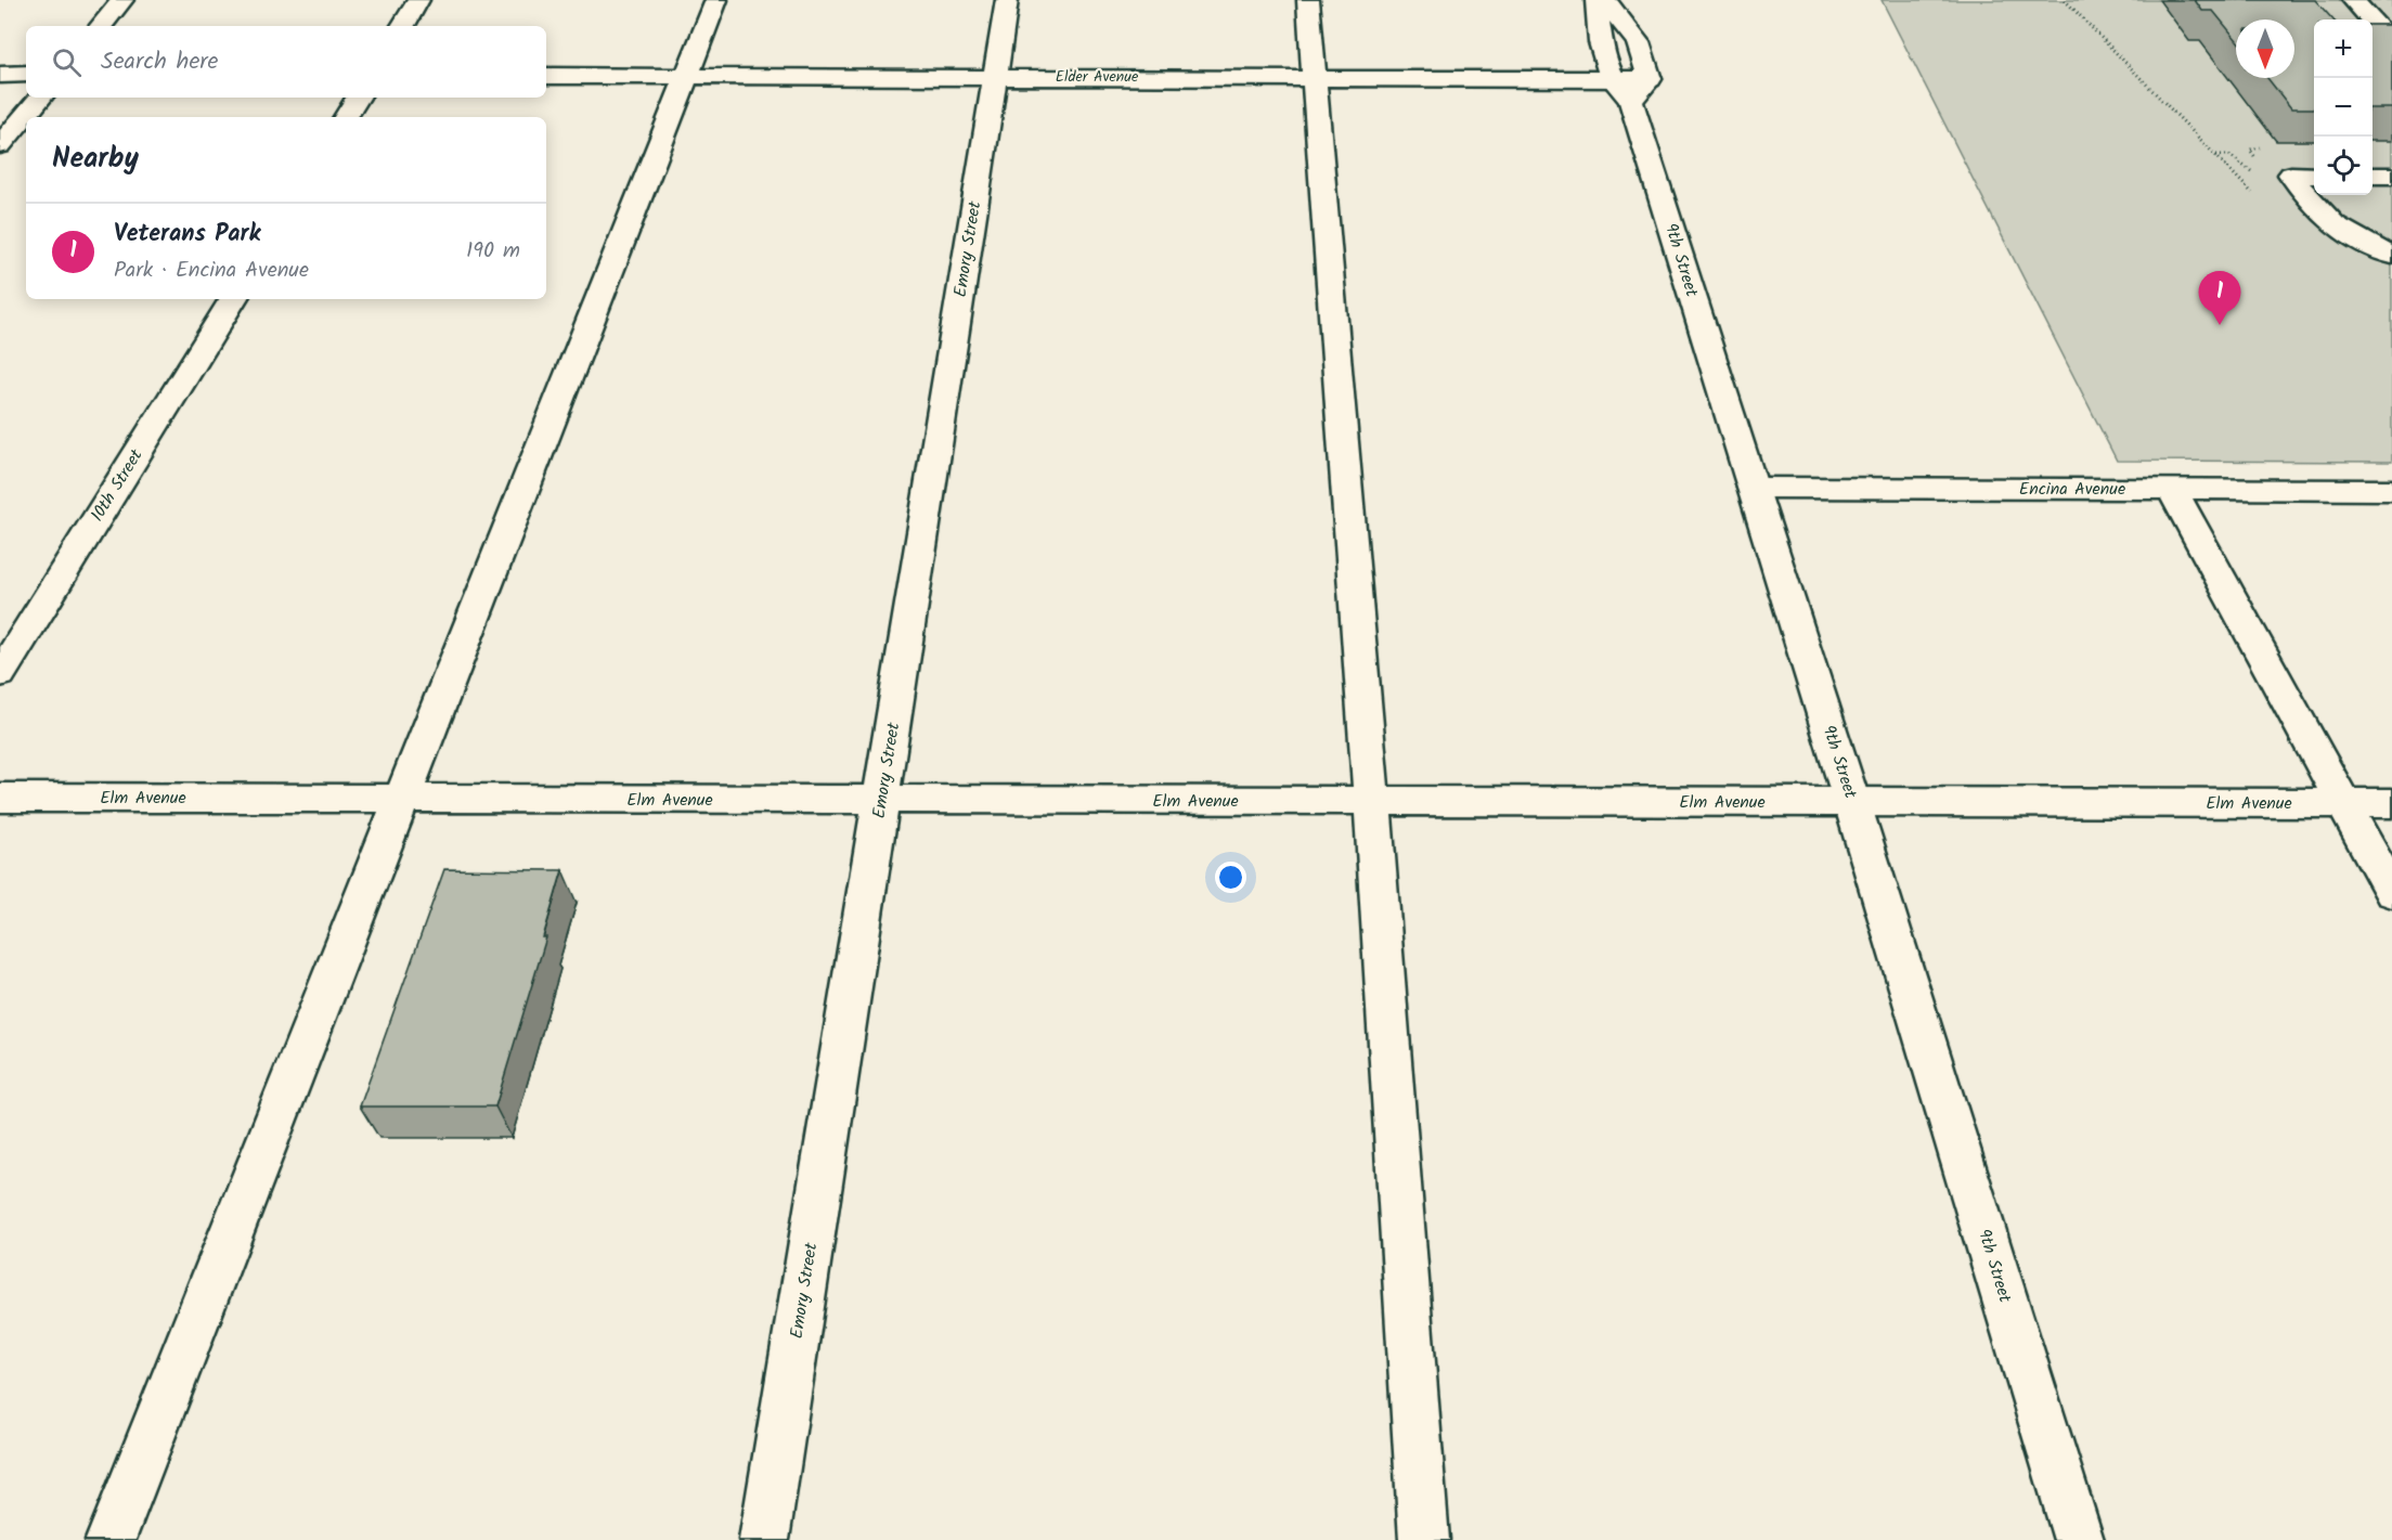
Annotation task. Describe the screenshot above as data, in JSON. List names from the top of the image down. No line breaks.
{"streets":{"street":["Elder Avenue","Emory Street","9th Street","10th Street","Encina Avenue","Elm Avenue"]},"crossings":[["Elder Avenue","Emory Street"],["Elder Avenue","9th Street"],["Emory Street","Elm Avenue"],["9th Street","Encina Avenue"],["9th Street","Elm Avenue"]],"north":"bottom","page":{"map_buttons":["+","−"],"search":"Search here","heading":"Nearby","list":[{"mark":"1","name":"Veterans Park","note":"Park · Encina Avenue","value":"190 m"}],"pins":"1"}}
